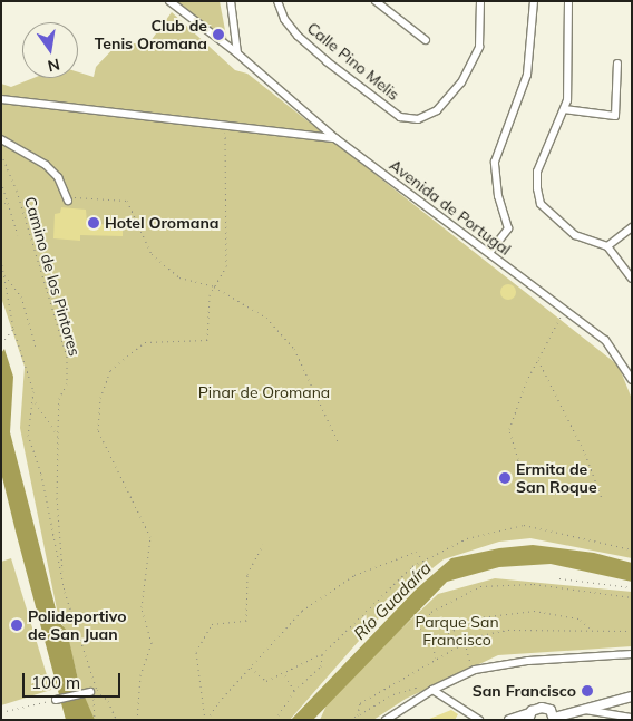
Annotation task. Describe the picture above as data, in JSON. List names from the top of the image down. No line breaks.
{"streets":{"street":["Calle Pino Melis","Avenida de Portugal"],"path":["Camino de los Pintores"]},"water":["Río Guadaíra"],"parks":["Pinar de Oromana","Parque San Francisco"],"places":["Club de Tenis Oromana","Hotel Oromana","Ermita de San Roque","Polideportivo de San Juan","San Francisco"],"scale_bar":"100 m","north":"bottom"}
